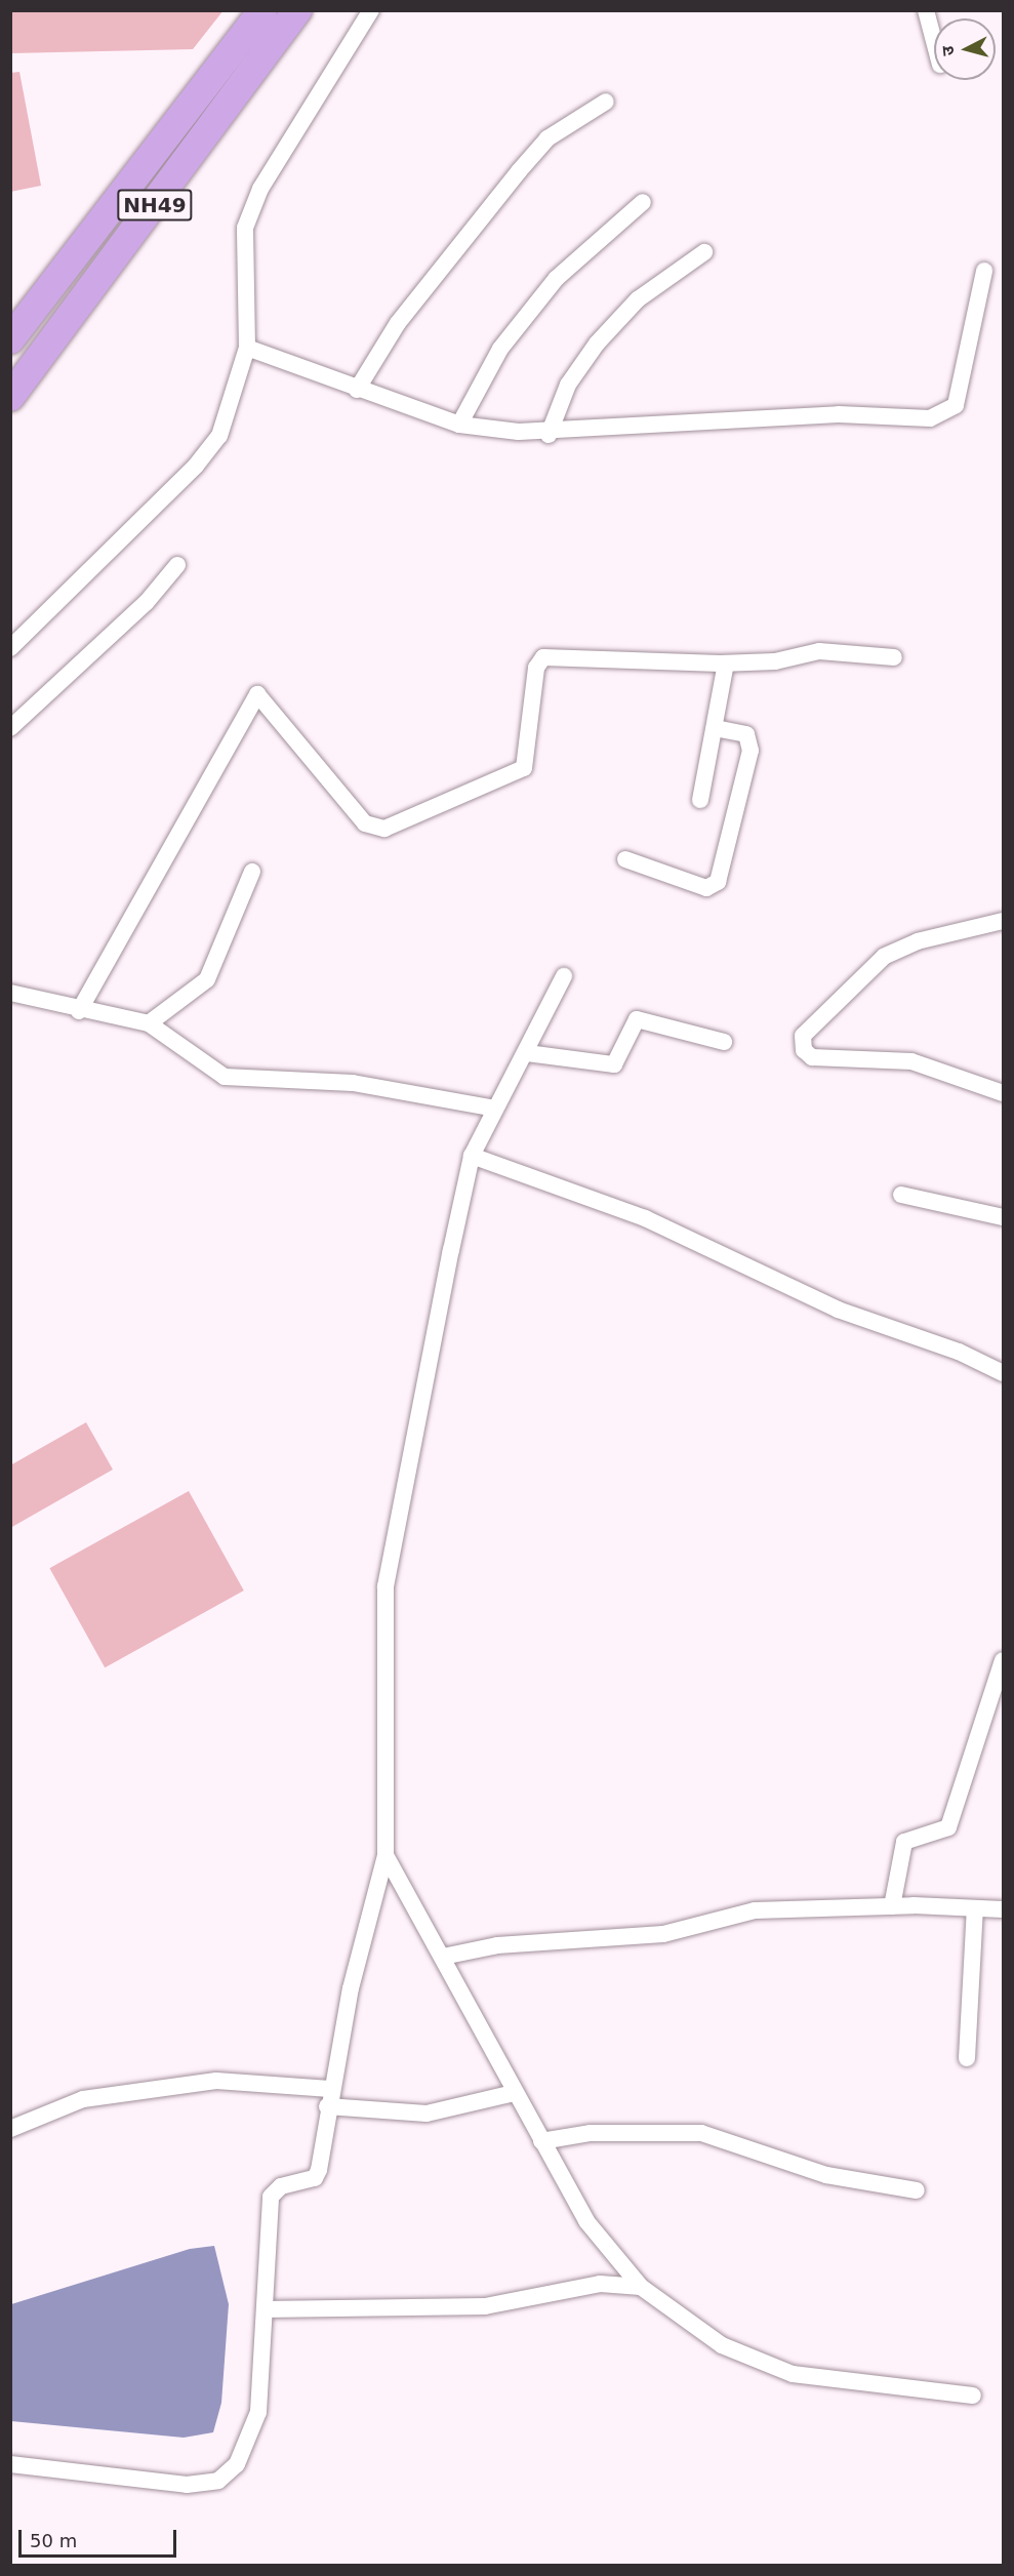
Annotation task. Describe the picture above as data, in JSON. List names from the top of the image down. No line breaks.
{"streets":{"highway":["NH49"]},"scale_bar":"50 m","north":"left"}
